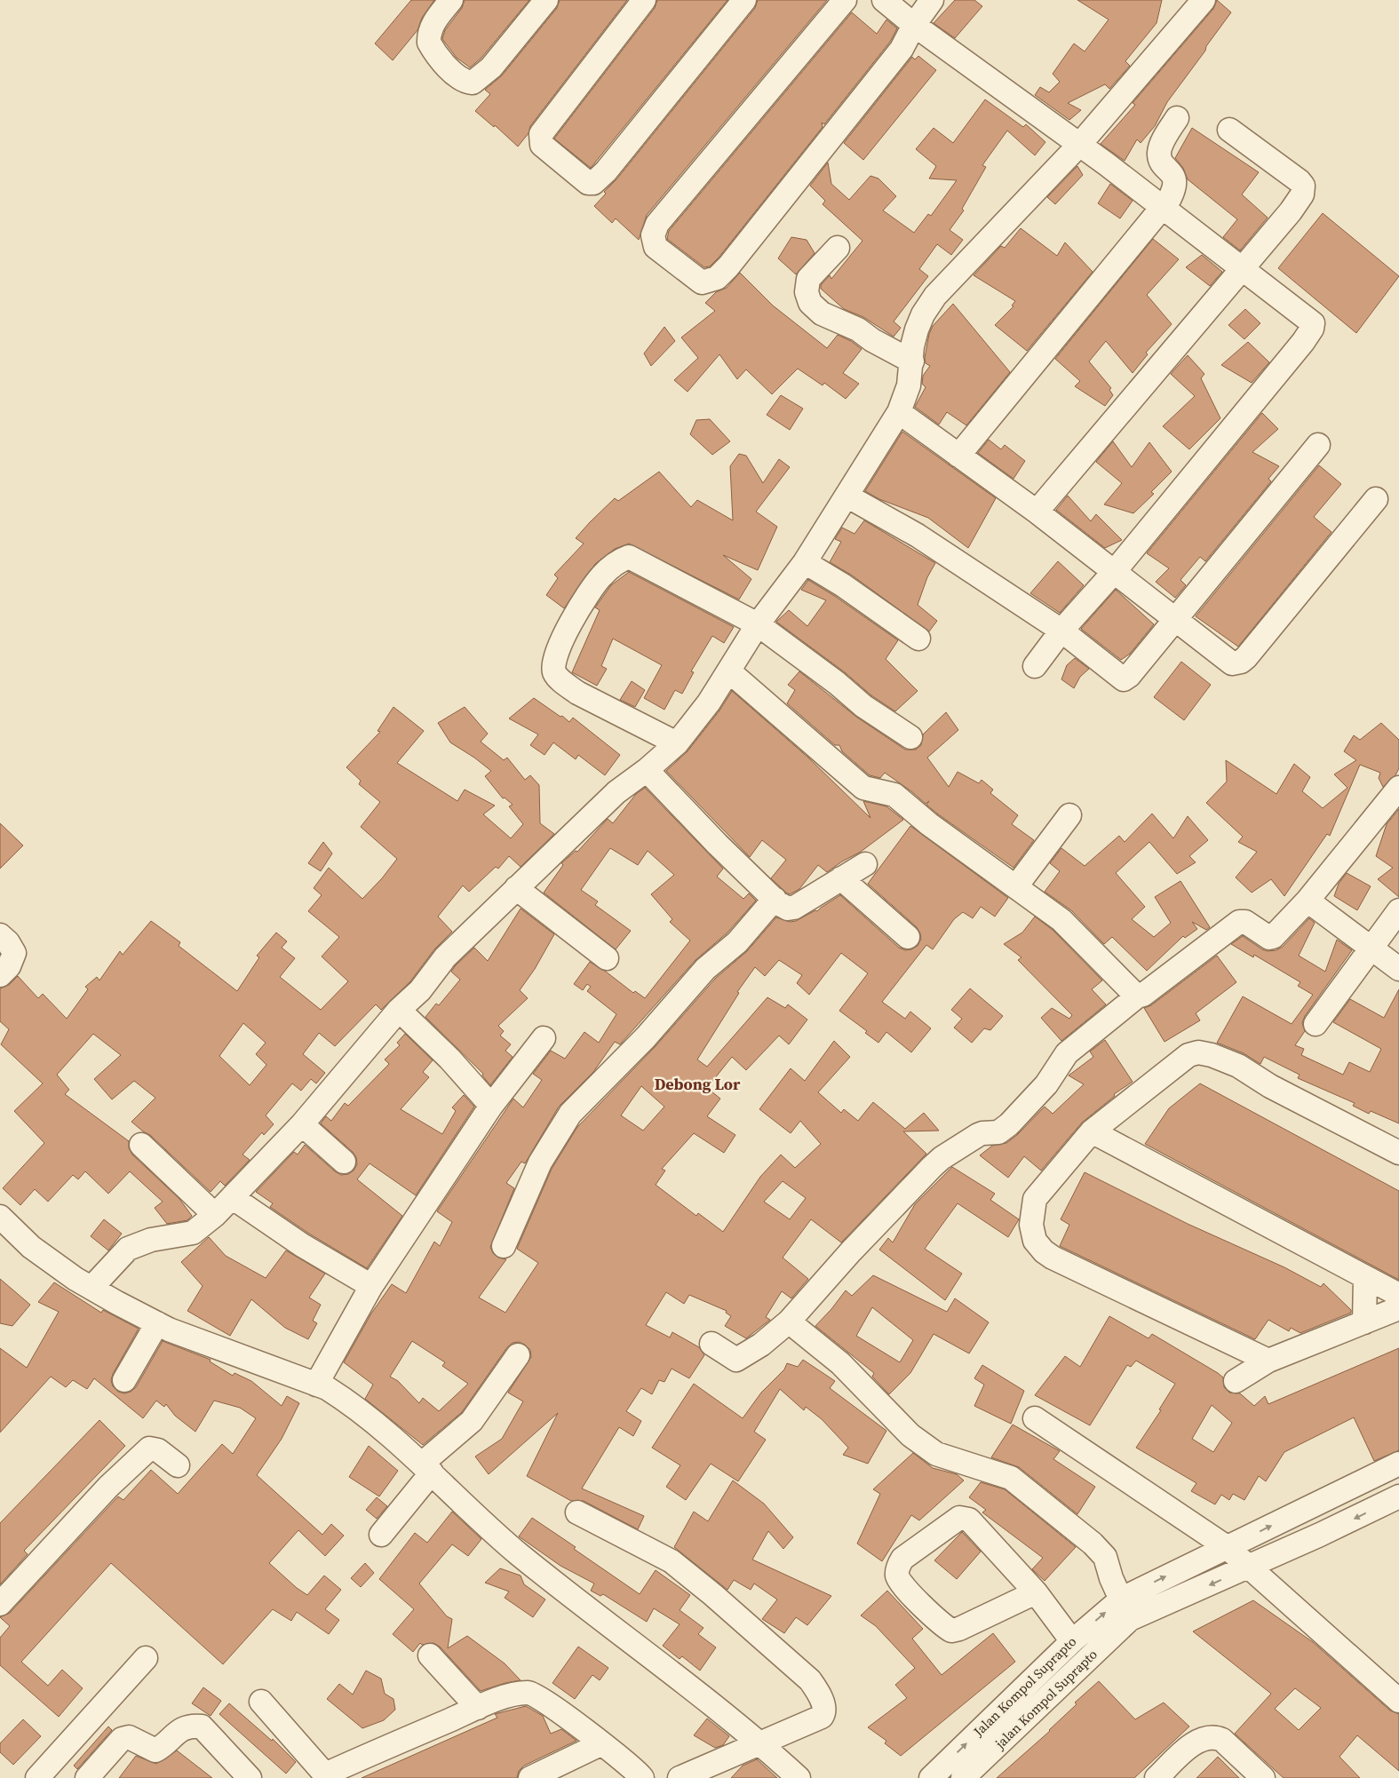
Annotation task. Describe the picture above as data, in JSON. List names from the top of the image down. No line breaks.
{"streets":{"street":["Jalan Kompol Suprapto","jalan Kompol Suprapto"]},"crossings":[["Jalan Kompol Suprapto","jalan Kompol Suprapto"]],"one_way":["Jalan Kompol Suprapto"],"districts":["Debong Lor"]}
